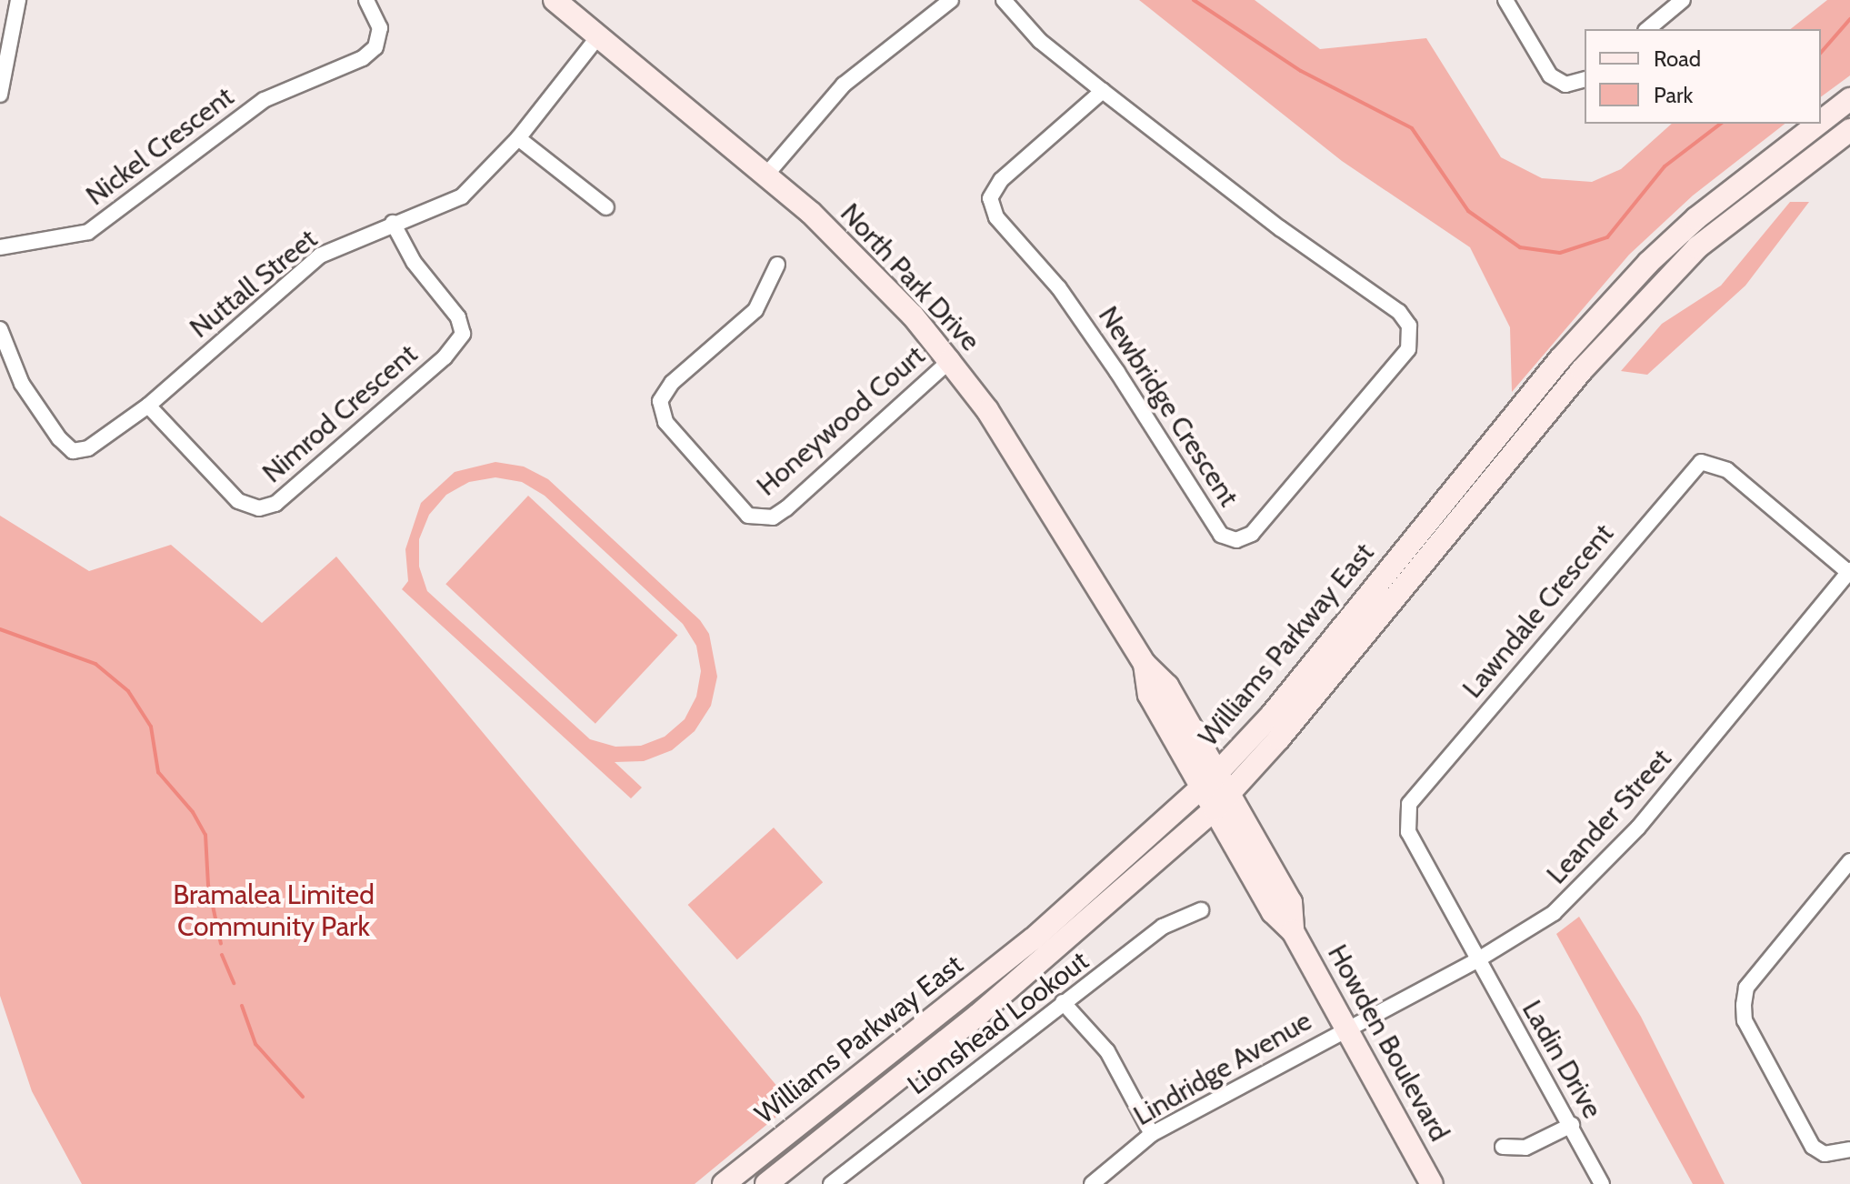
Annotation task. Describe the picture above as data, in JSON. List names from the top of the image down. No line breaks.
{"streets":{"main road":["North Park Drive","Williams Parkway East","Howden Boulevard"],"street":["Nickel Crescent","Nuttall Street","Newbridge Crescent","Nimrod Crescent","Honeywood Court","Lawndale Crescent","Leander Street","Lionshead Lookout","Ladin Drive","Lindridge Avenue"]},"crossings":[["North Park Drive","Nuttall Street"],["North Park Drive","Honeywood Court"],["North Park Drive","Williams Parkway East"],["North Park Drive","Howden Boulevard"],["Nuttall Street","Nimrod Crescent"],["Lawndale Crescent","Leander Street"],["Lawndale Crescent","Ladin Drive"],["Williams Parkway East","Howden Boulevard"],["Leander Street","Howden Boulevard"],["Leander Street","Ladin Drive"],["Leander Street","Lindridge Avenue"],["Howden Boulevard","Lindridge Avenue"]],"parks":["Bramalea Limited Community Park"],"legend":["Road","Park"]}
